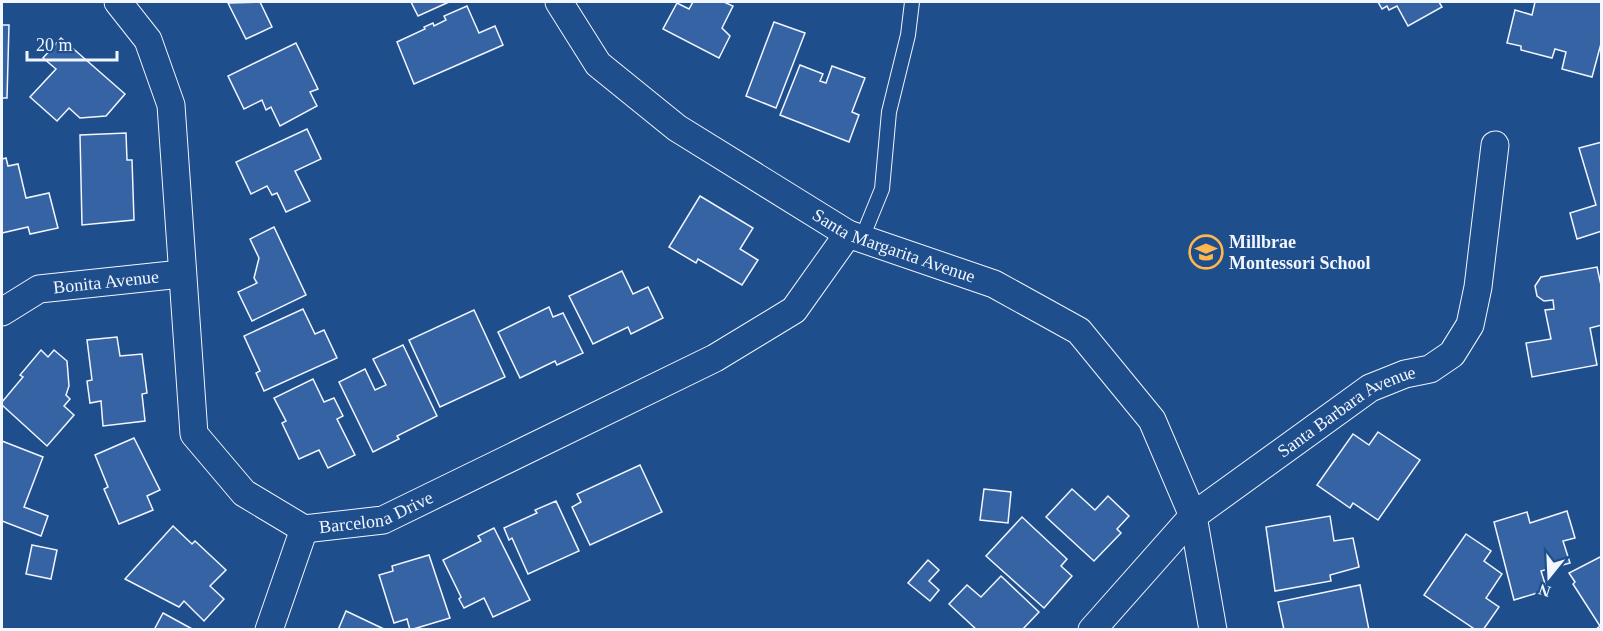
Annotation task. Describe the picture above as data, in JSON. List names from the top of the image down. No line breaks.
{"streets":{"street":["Santa Margarita Avenue","Bonita Avenue","Santa Barbara Avenue","Barcelona Drive"]},"crossings":[["Santa Margarita Avenue","Santa Barbara Avenue"],["Santa Margarita Avenue","Barcelona Drive"],["Bonita Avenue","Barcelona Drive"]],"places":{"school or university":["Millbrae Montessori School"]},"scale_bar":"20 m","north":"bottom"}
